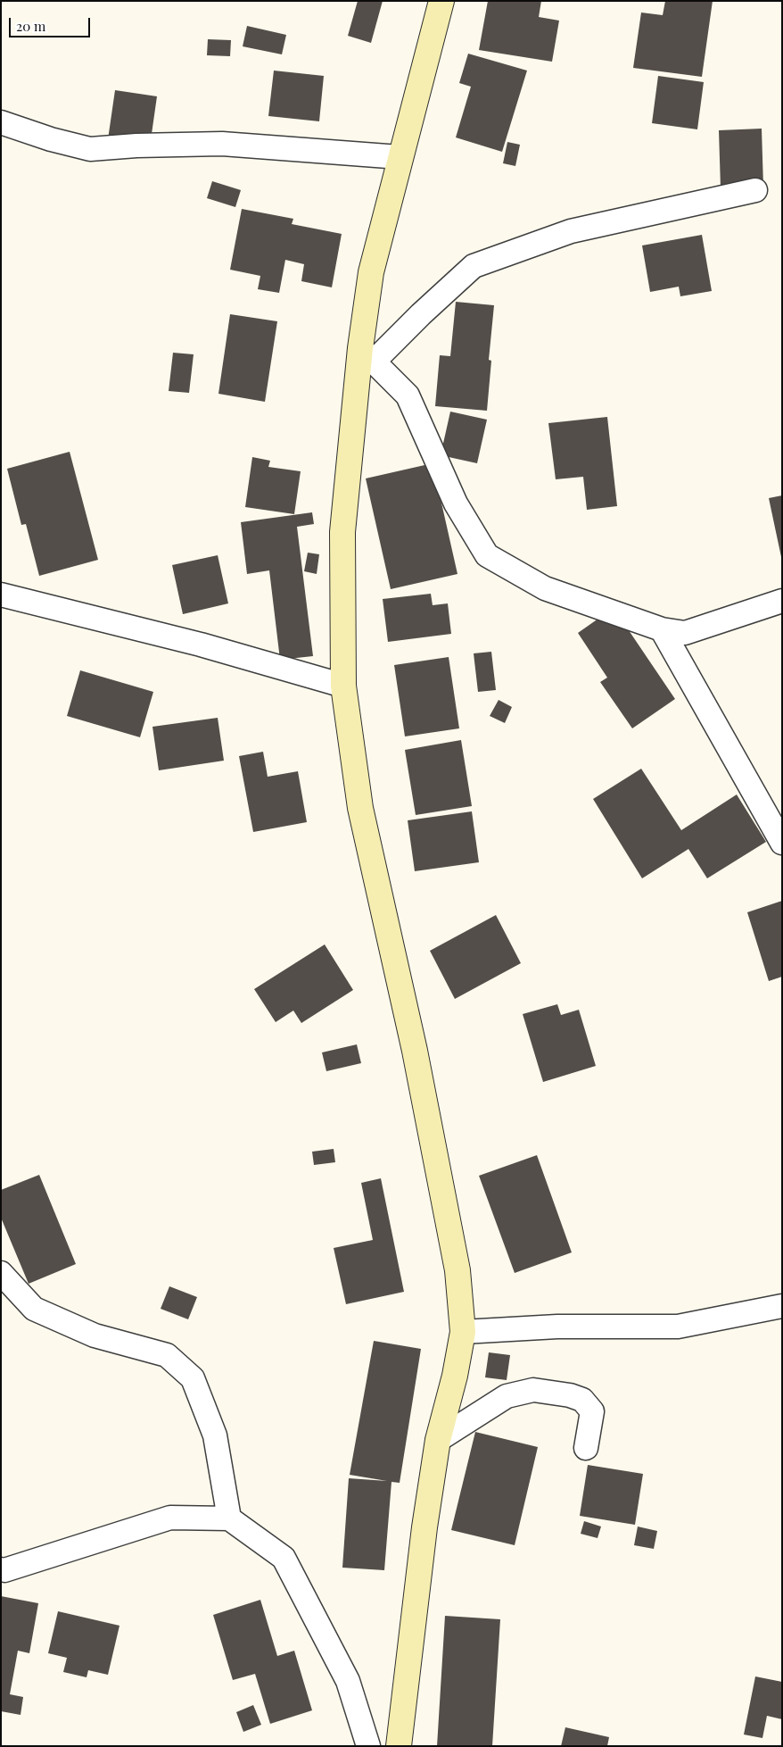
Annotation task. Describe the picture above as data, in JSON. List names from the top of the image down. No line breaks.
{"scale_bar":"20 m"}
